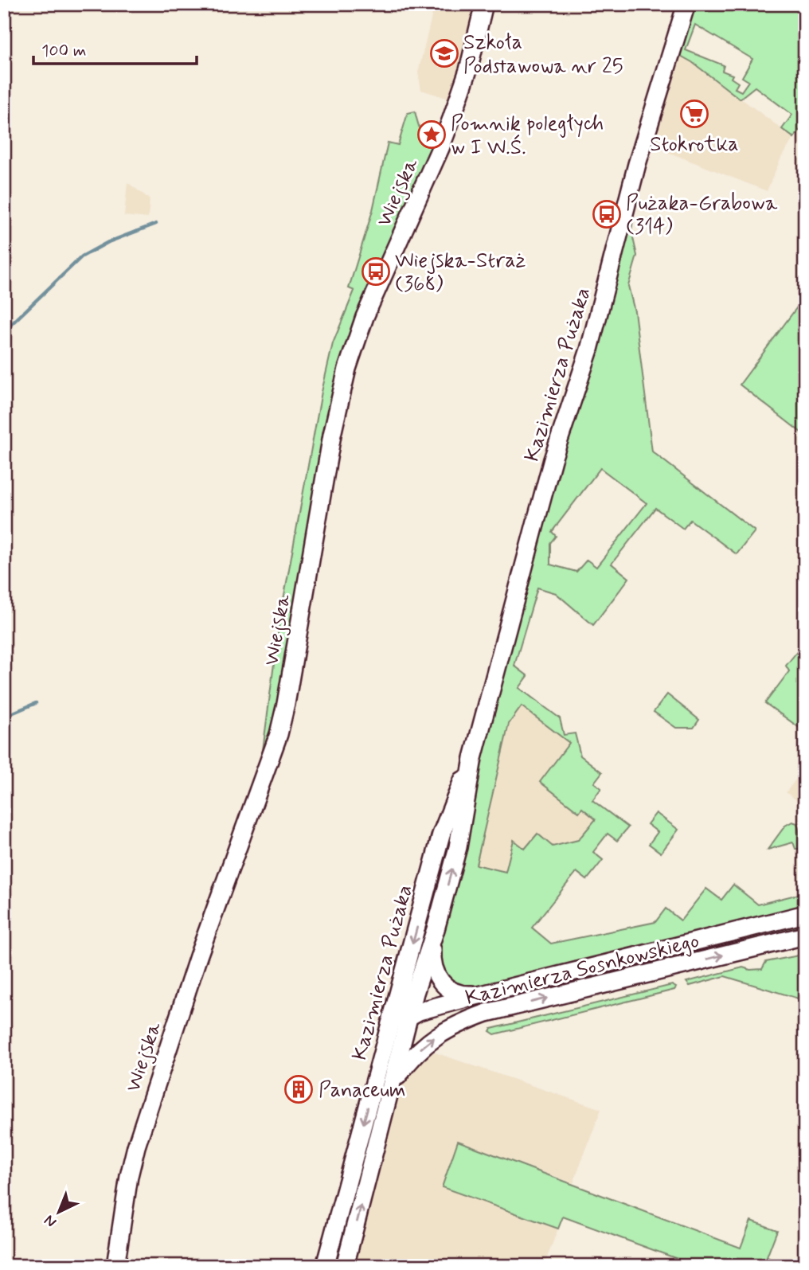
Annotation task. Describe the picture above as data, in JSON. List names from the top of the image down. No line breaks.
{"streets":{"street":["Wiejska","Kazimierza Pużaka","Kazimierza Sosnkowskiego"]},"crossings":[["Kazimierza Pużaka","Kazimierza Sosnkowskiego"]],"places":{"school or university":["Szkoła Podstawowa nr 25"],"supermarket":["Stokrotka"],"place":["Pomnik poległych w I W.Ś."],"bus stop":["Pużaka-Grabowa (314)","Wiejska-Straż (368)"],"building":["Panaceum"]},"scale_bar":"100 m","north":"bottom left"}
